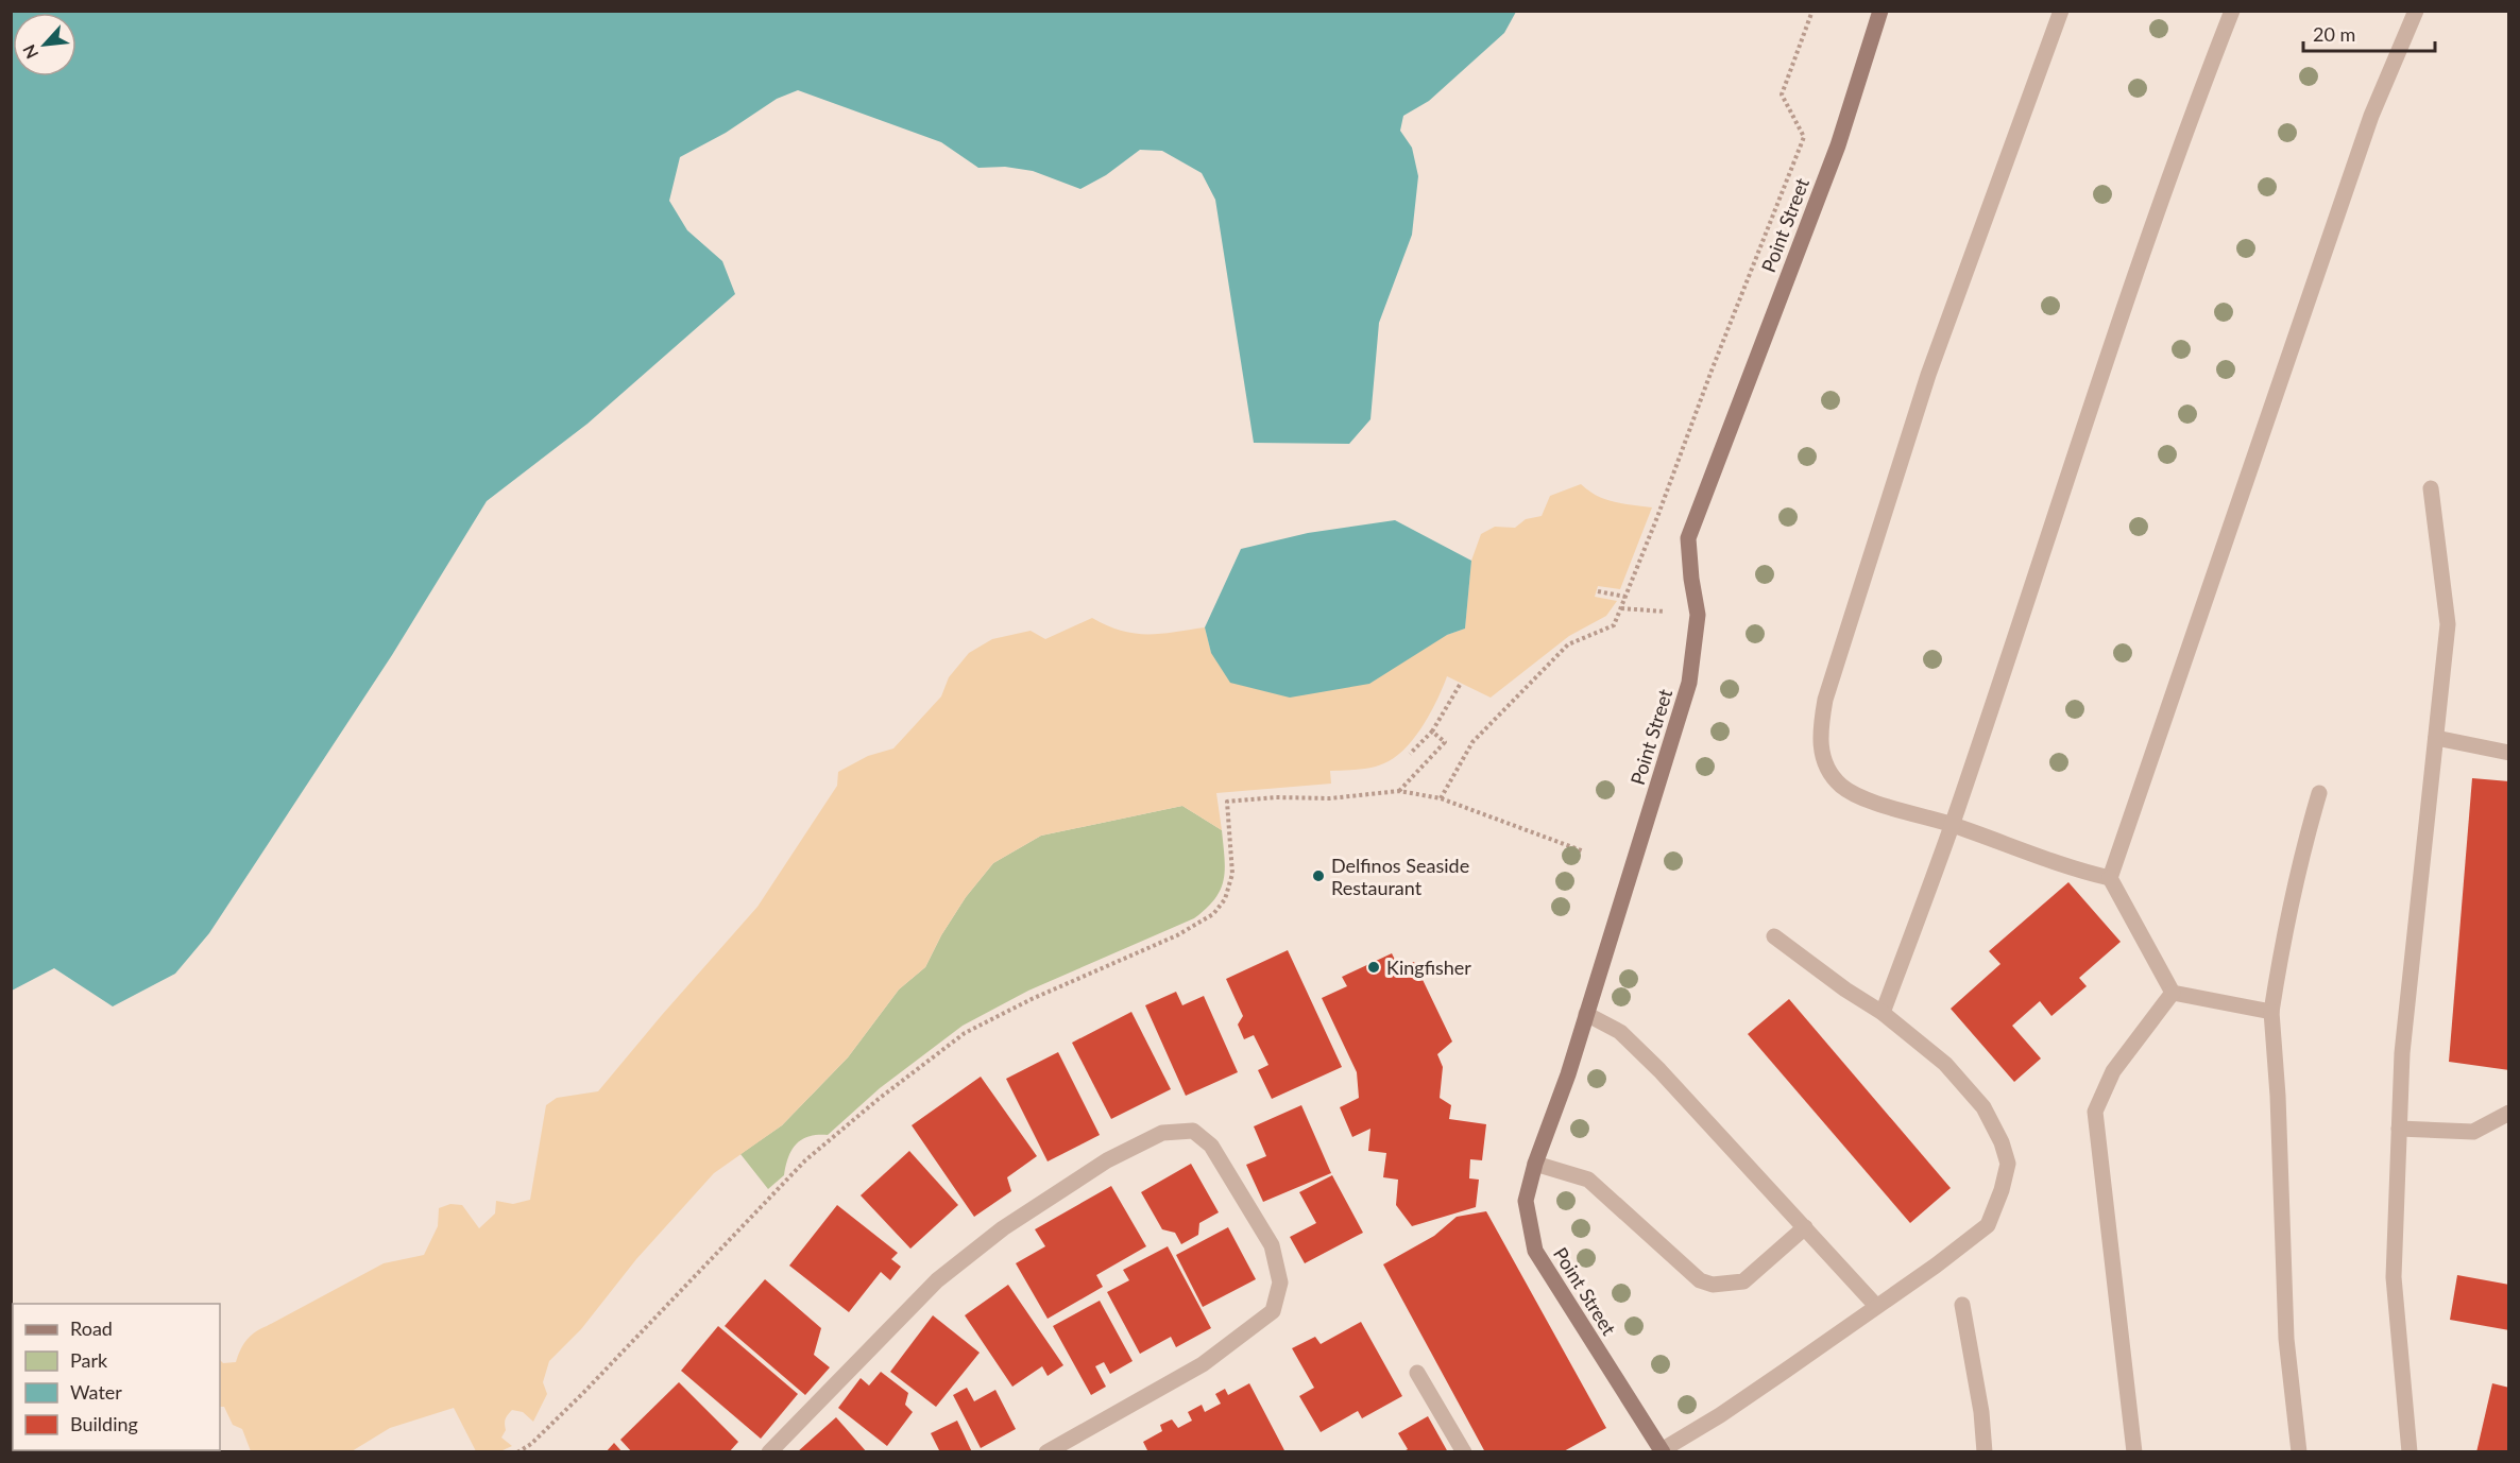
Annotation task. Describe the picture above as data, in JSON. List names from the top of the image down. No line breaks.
{"streets":{"street":["Point Street"]},"places":["Delfinos Seaside Restaurant","Kingfisher"],"legend":["Road","Park","Water","Building"],"scale_bar":"20 m","north":"bottom left"}
